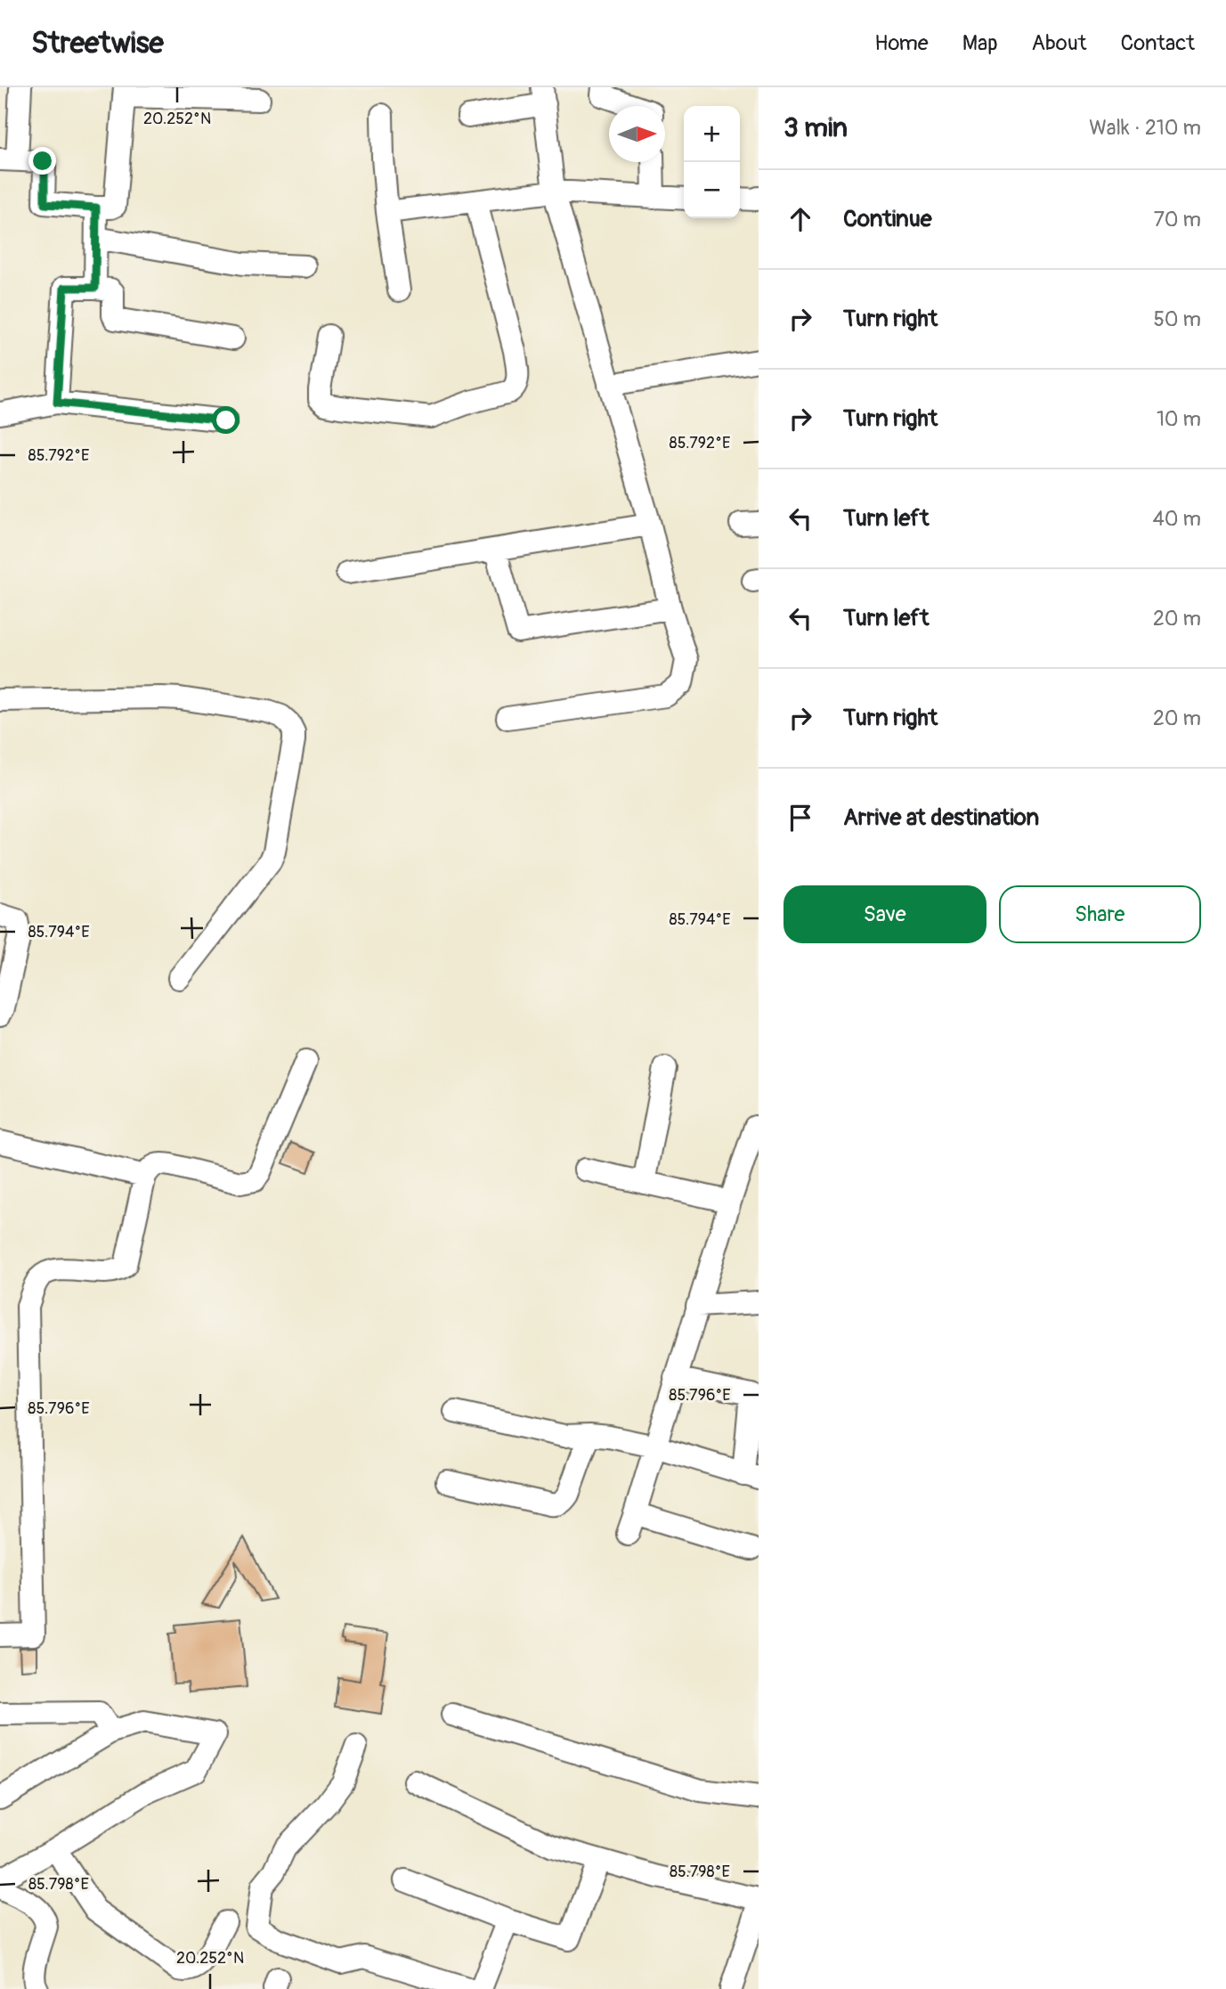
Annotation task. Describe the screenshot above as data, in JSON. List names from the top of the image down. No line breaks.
{"north":"right","page":{"header":"Streetwise","nav":["Home","Map","About","Contact"],"heading":["3 min","Walk · 210 m"],"map_buttons":["+","−"],"list":[["Continue","70 m"],["Turn right","50 m"],["Turn right","10 m"],["Turn left","40 m"],["Turn left","20 m"],["Turn right","20 m"],"Arrive at destination"],"buttons":["Save","Share"]},"coordinates":["20.252°N","85.792°E","85.794°E","85.796°E","85.798°E"]}
